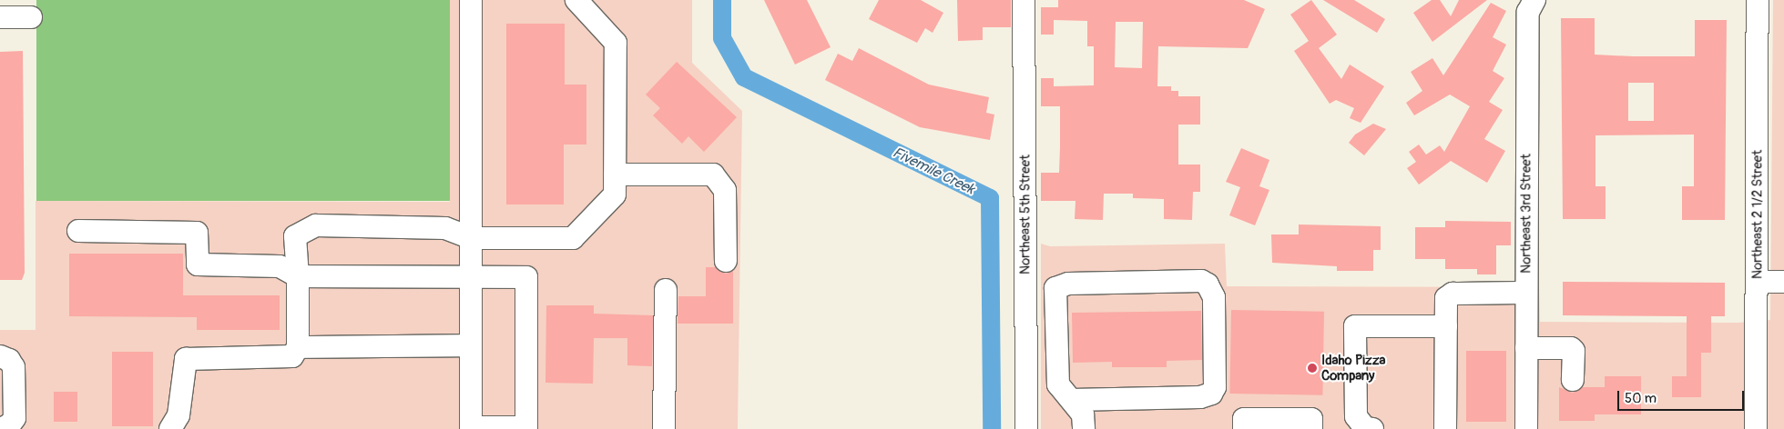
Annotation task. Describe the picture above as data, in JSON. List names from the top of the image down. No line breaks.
{"streets":{"street":["Northeast 3rd Street","Northeast 5th Street","Northeast 2 1/2 Street"]},"water":["Fivemile Creek"],"places":["Idaho Pizza Company"],"scale_bar":"50 m"}
